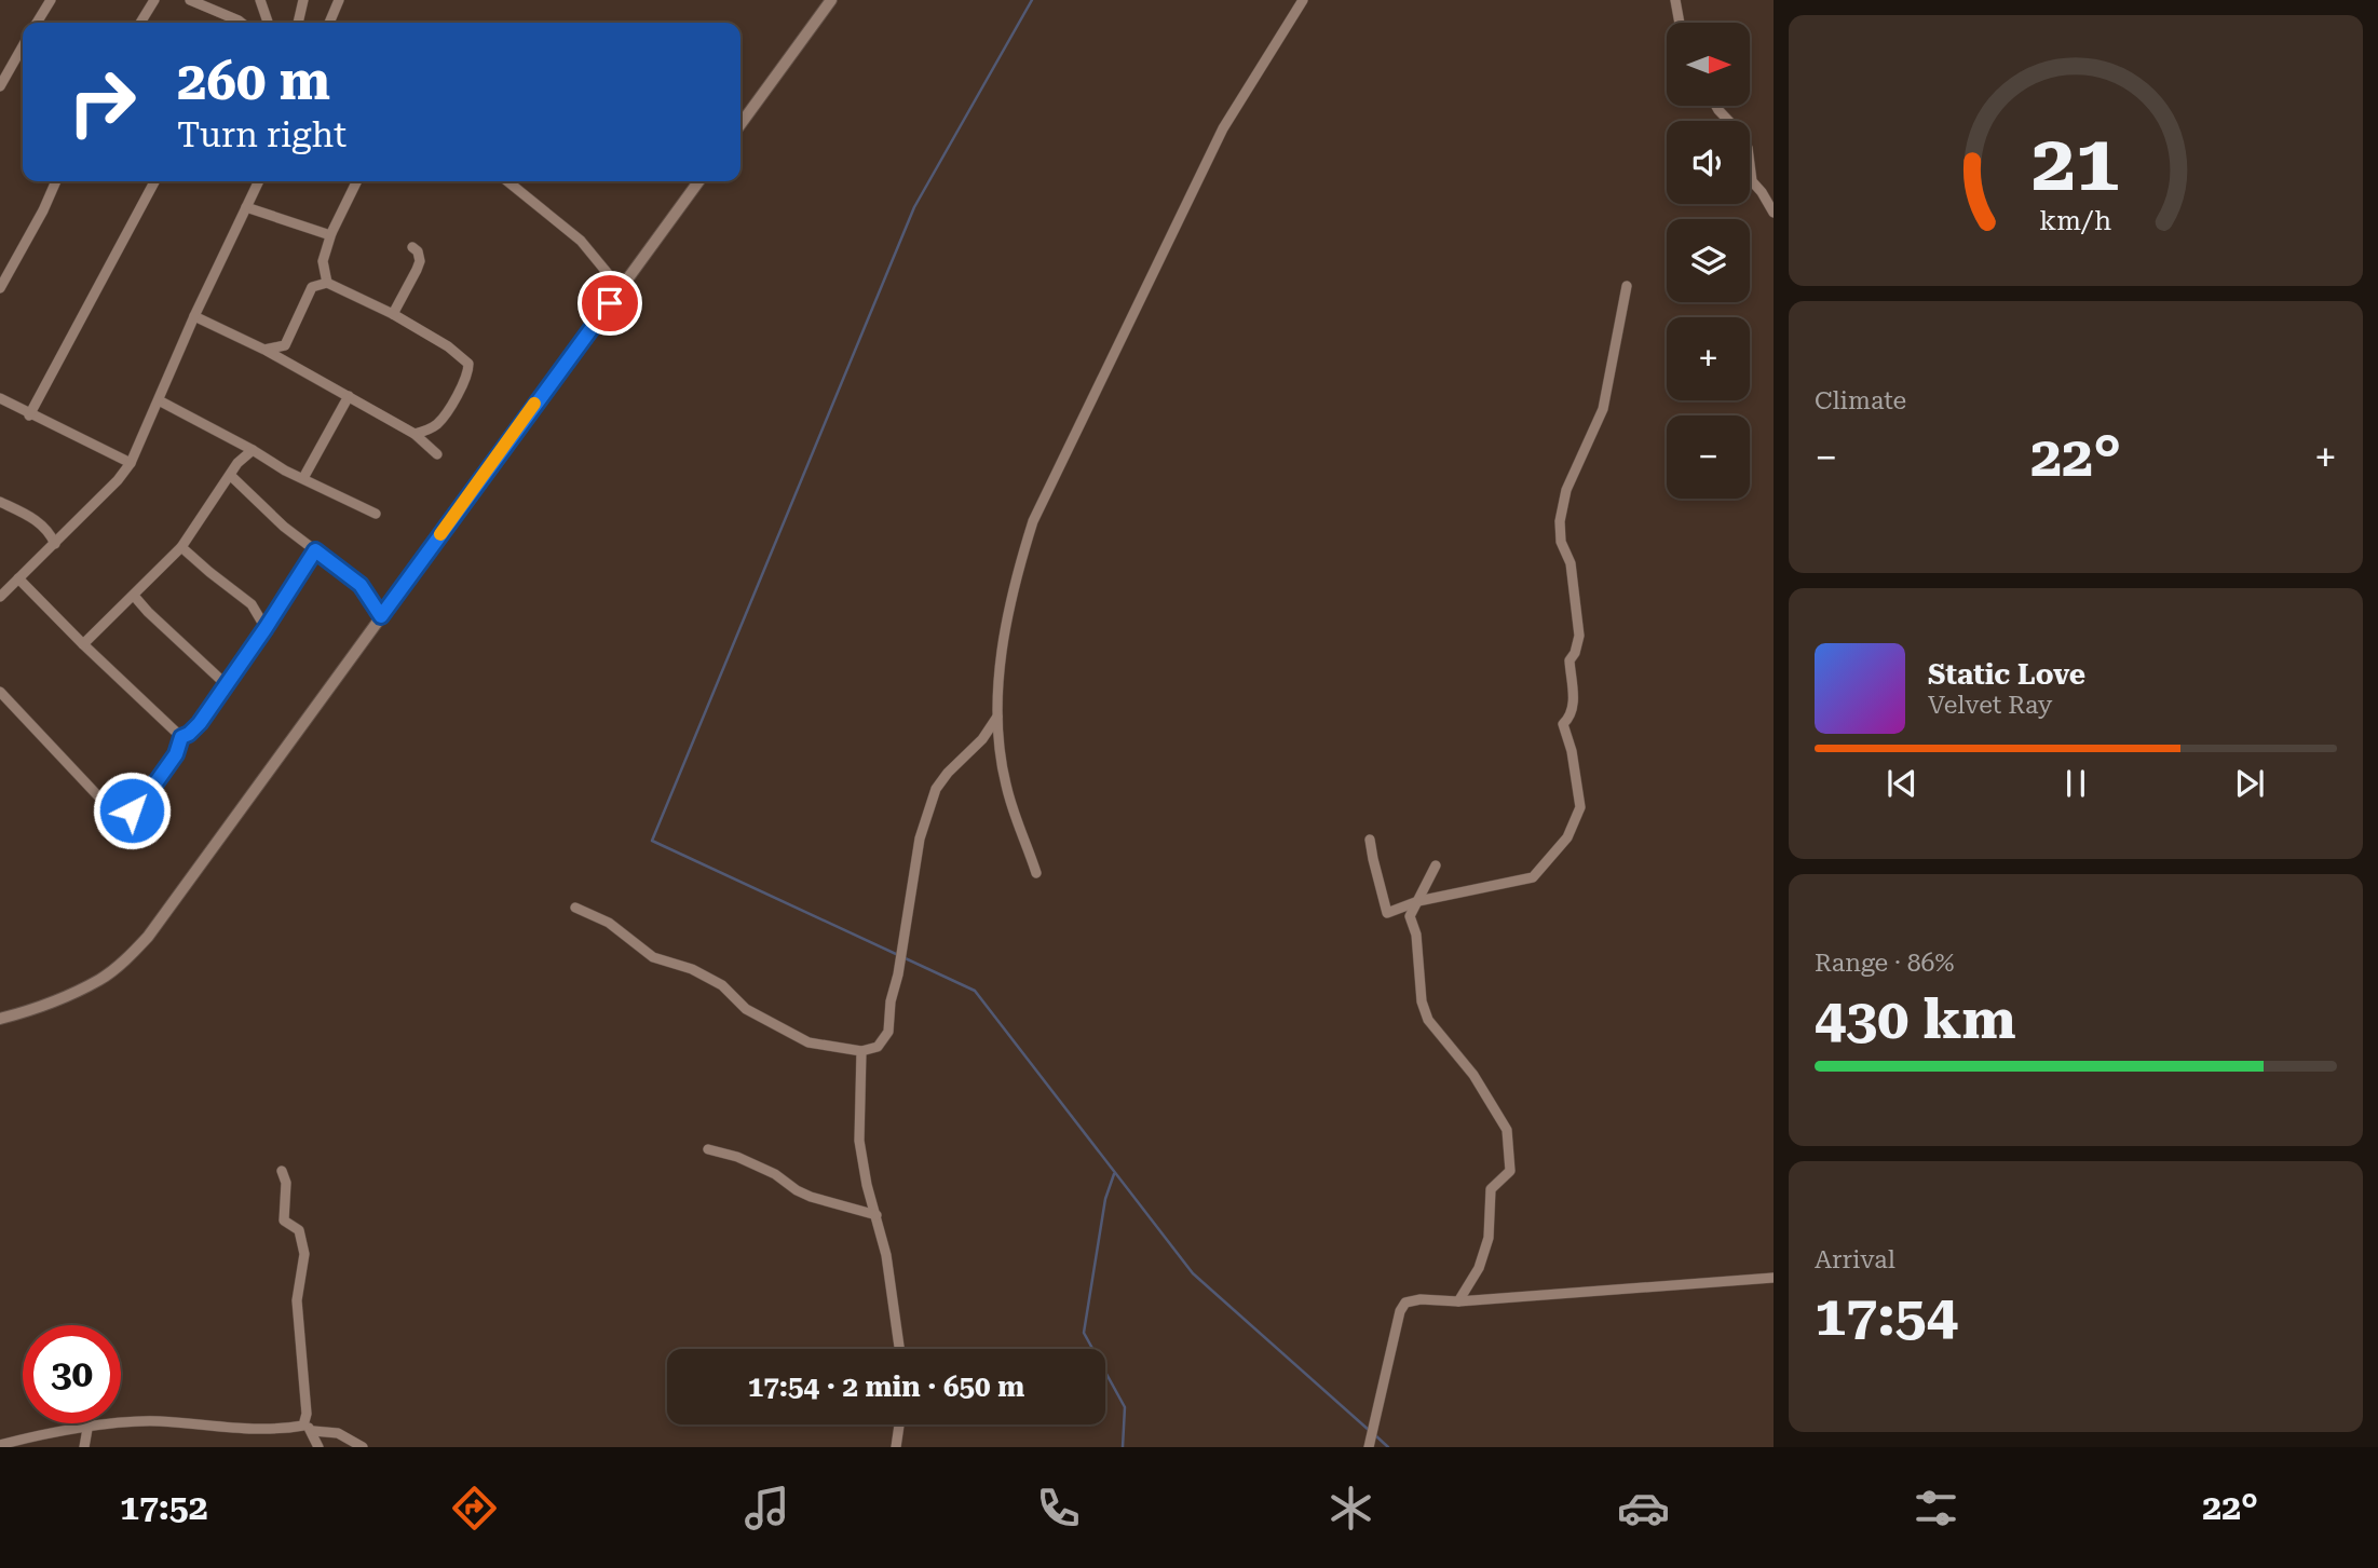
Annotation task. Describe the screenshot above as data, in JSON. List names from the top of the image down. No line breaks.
{"north":"right","page":{"map_buttons":["+","−"],"turn":["260 m","Turn right"],"tile":["Climate",["Range · 86%","430 km"],["Arrival","17:54"]],"heat":["−","22°","+"],"song":["Static Love","Velvet Ray"],"limit":"30","trip":"17:54 · 2 min · 650 m","tabs":["17:52","22°"],"gauge":["21","km/h"]}}
